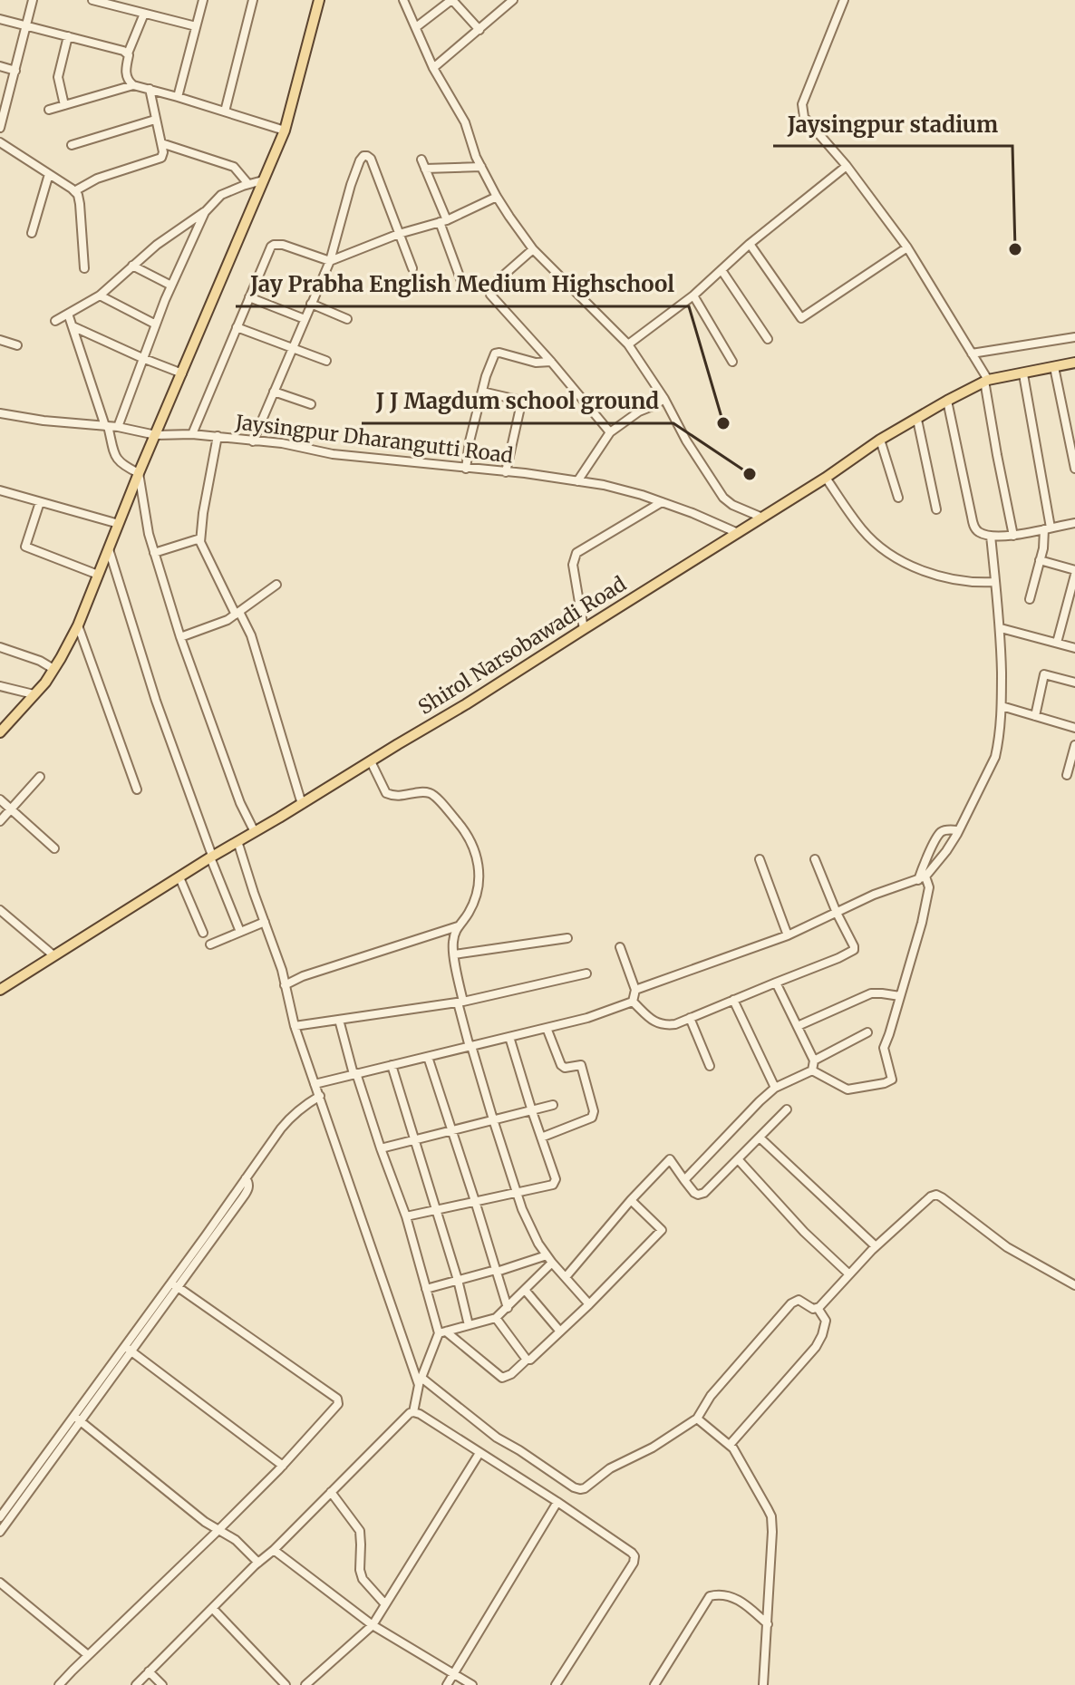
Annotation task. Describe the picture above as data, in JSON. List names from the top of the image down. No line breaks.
{"streets":{"main road":["Shirol Narsobawadi Road"],"street":["Jaysingpur Dharangutti Road"]},"crossings":[["Jaysingpur Dharangutti Road","Shirol Narsobawadi Road"]],"places":["Jaysingpur stadium","Jay Prabha English Medium Highschool","J J Magdum school ground"]}
